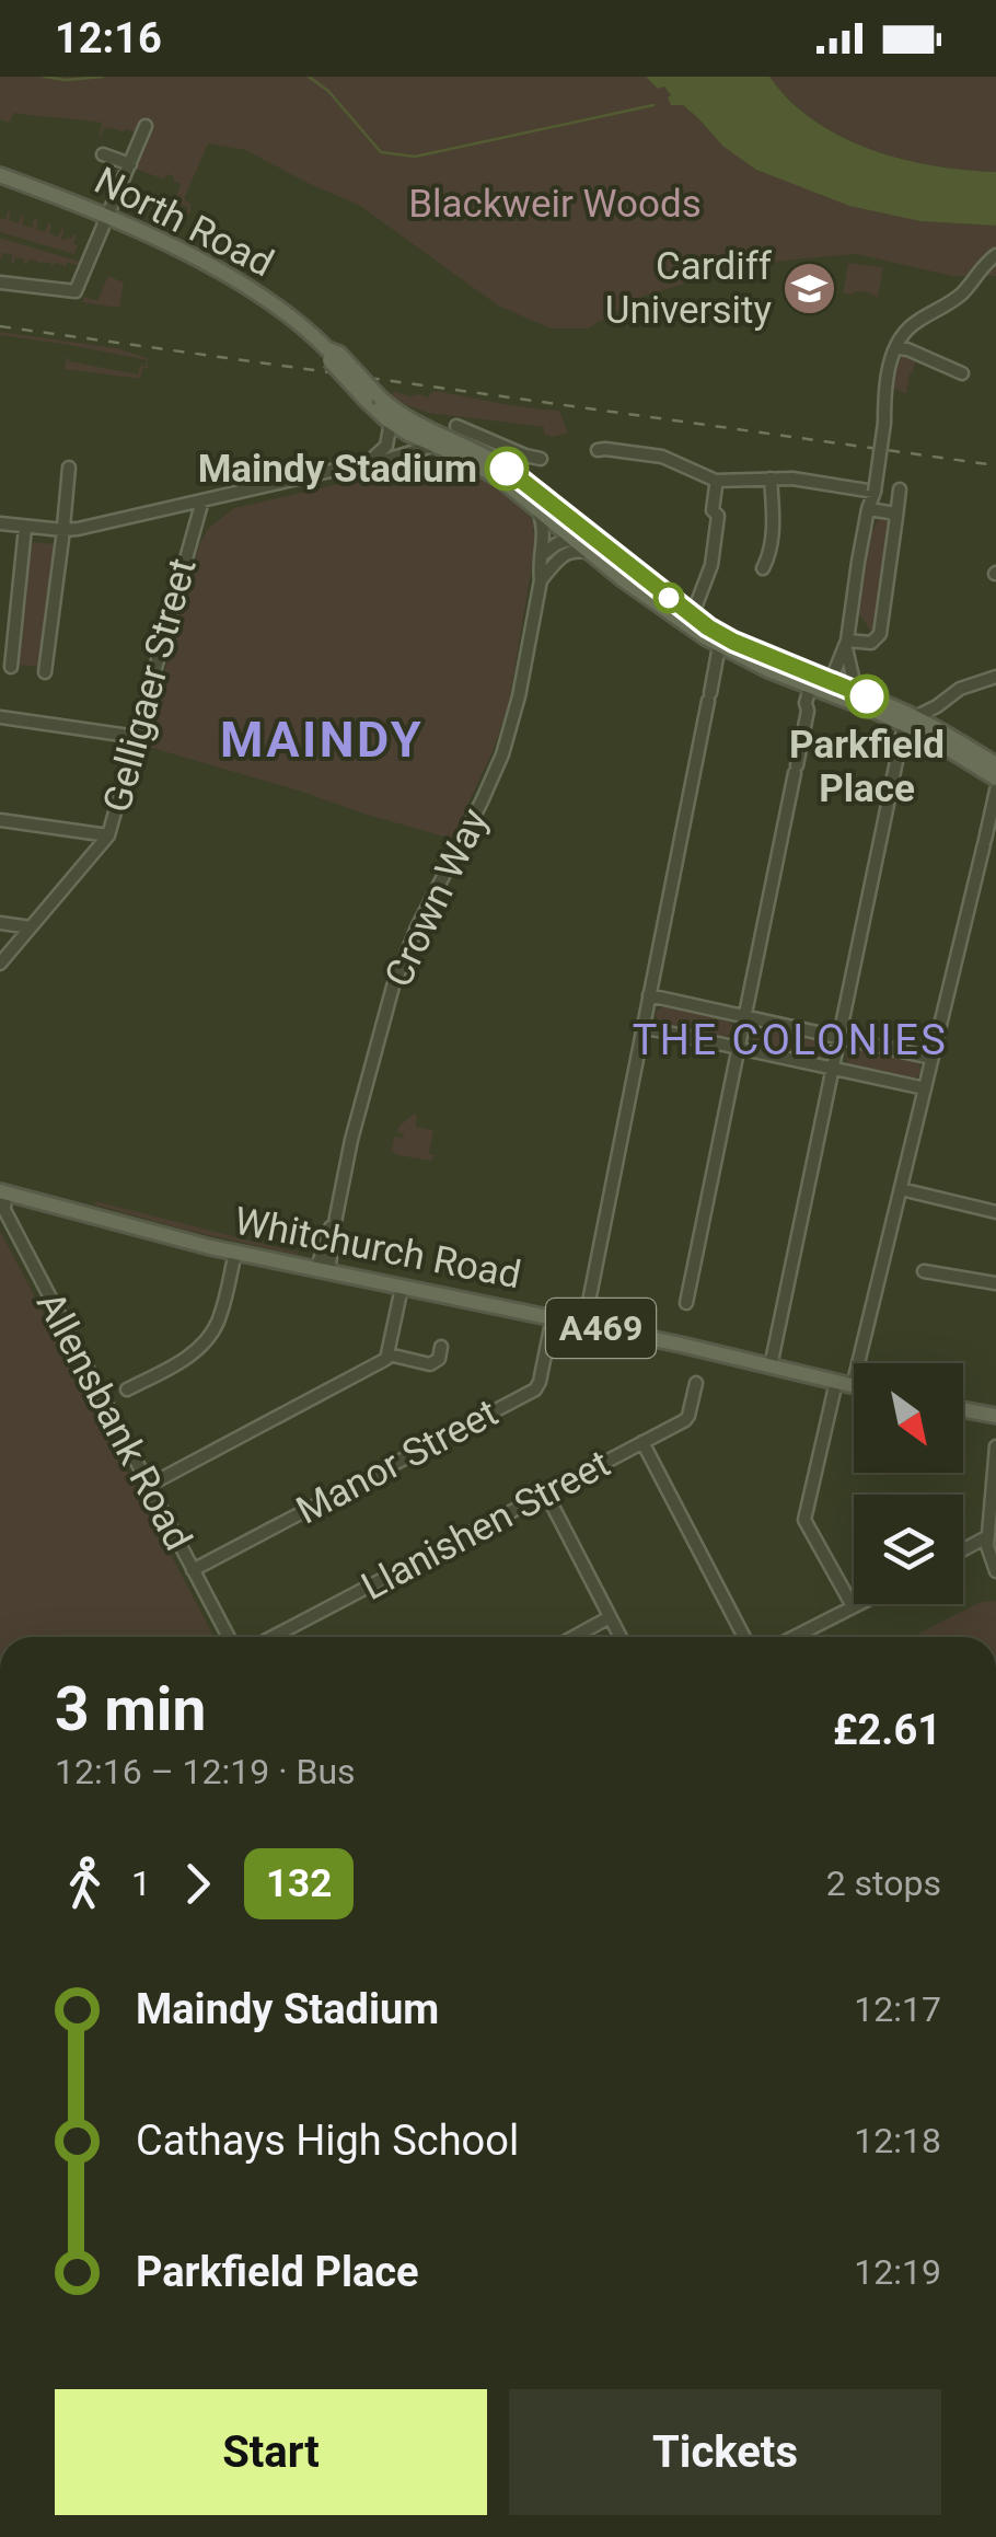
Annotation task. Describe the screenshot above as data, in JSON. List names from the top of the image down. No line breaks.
{"streets":{"main road":["North Road","Whitchurch Road","A469"],"street":["Gelligaer Street","Crown Way","Allensbank Road","Manor Street","Llanishen Street"]},"crossings":[["North Road","Crown Way"],["Crown Way","Whitchurch Road"],["Whitchurch Road","Allensbank Road"],["Whitchurch Road","Manor Street"],["Allensbank Road","Manor Street"]],"districts":["MAINDY","THE COLONIES"],"parks":["Blackweir Woods"],"places":{"school or university":["Cardiff University"],"other":["Maindy Stadium","Parkfield Place"]},"lines":["bus line 132"],"north":"bottom right","page":{"status":"12:16","heading":["3 min","12:16 – 12:19 · Bus","£2.61"],"legs":["1","132","2 stops"],"list":[{"name":"Maindy Stadium","value":"12:17"},{"name":"Cathays High School","value":"12:18"},{"name":"Parkfield Place","value":"12:19"}],"buttons":["Start","Tickets"]}}
